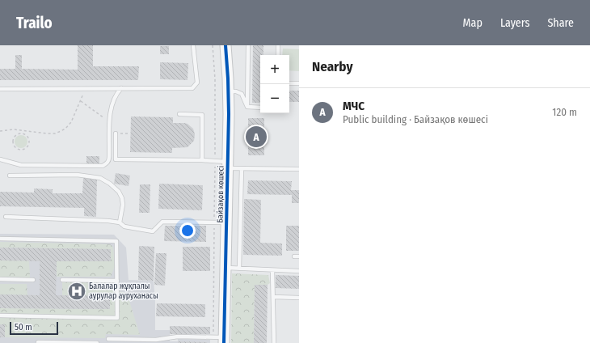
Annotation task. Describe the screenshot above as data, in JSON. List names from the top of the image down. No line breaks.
{"streets":{"street":["Байзақов көшесі"]},"places":{"hospital":["Балалар жұқпалы аурулар ауруханасы"]},"scale_bar":"50 m","page":{"header":"Trailo","nav":["Map","Layers","Share"],"heading":"Nearby","map_buttons":["+","−"],"list":[{"mark":"A","name":"МЧС","note":"Public building · Байзақов көшесі","value":"120 m"}],"pins":"A","scale":"50 m"}}
